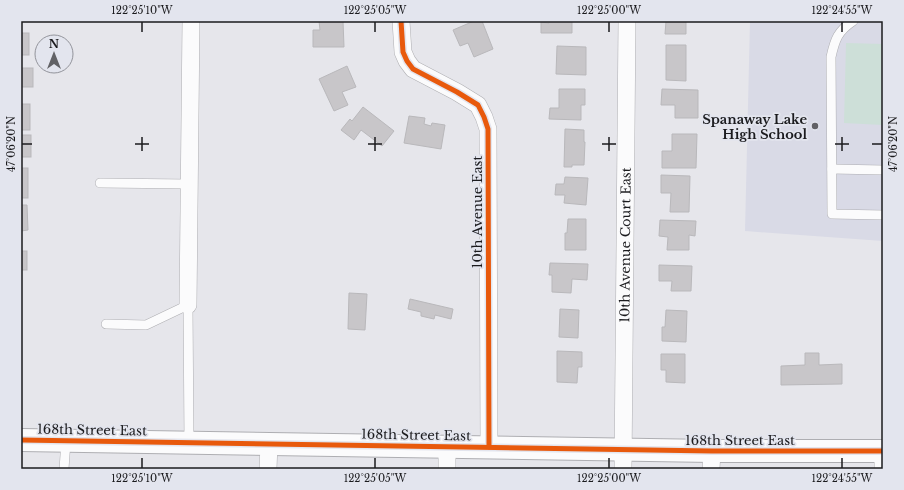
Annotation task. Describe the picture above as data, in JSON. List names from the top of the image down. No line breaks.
{"streets":{"street":["10th Avenue East","10th Avenue Court East","168th Street East"]},"crossings":[["10th Avenue East","168th Street East"],["10th Avenue Court East","168th Street East"]],"places":["Spanaway Lake High School"],"north":"top","coordinates":["122°25'10\"W","122°25'05\"W","122°25'00\"W","122°24'55\"W","47°06'20\"N"]}
